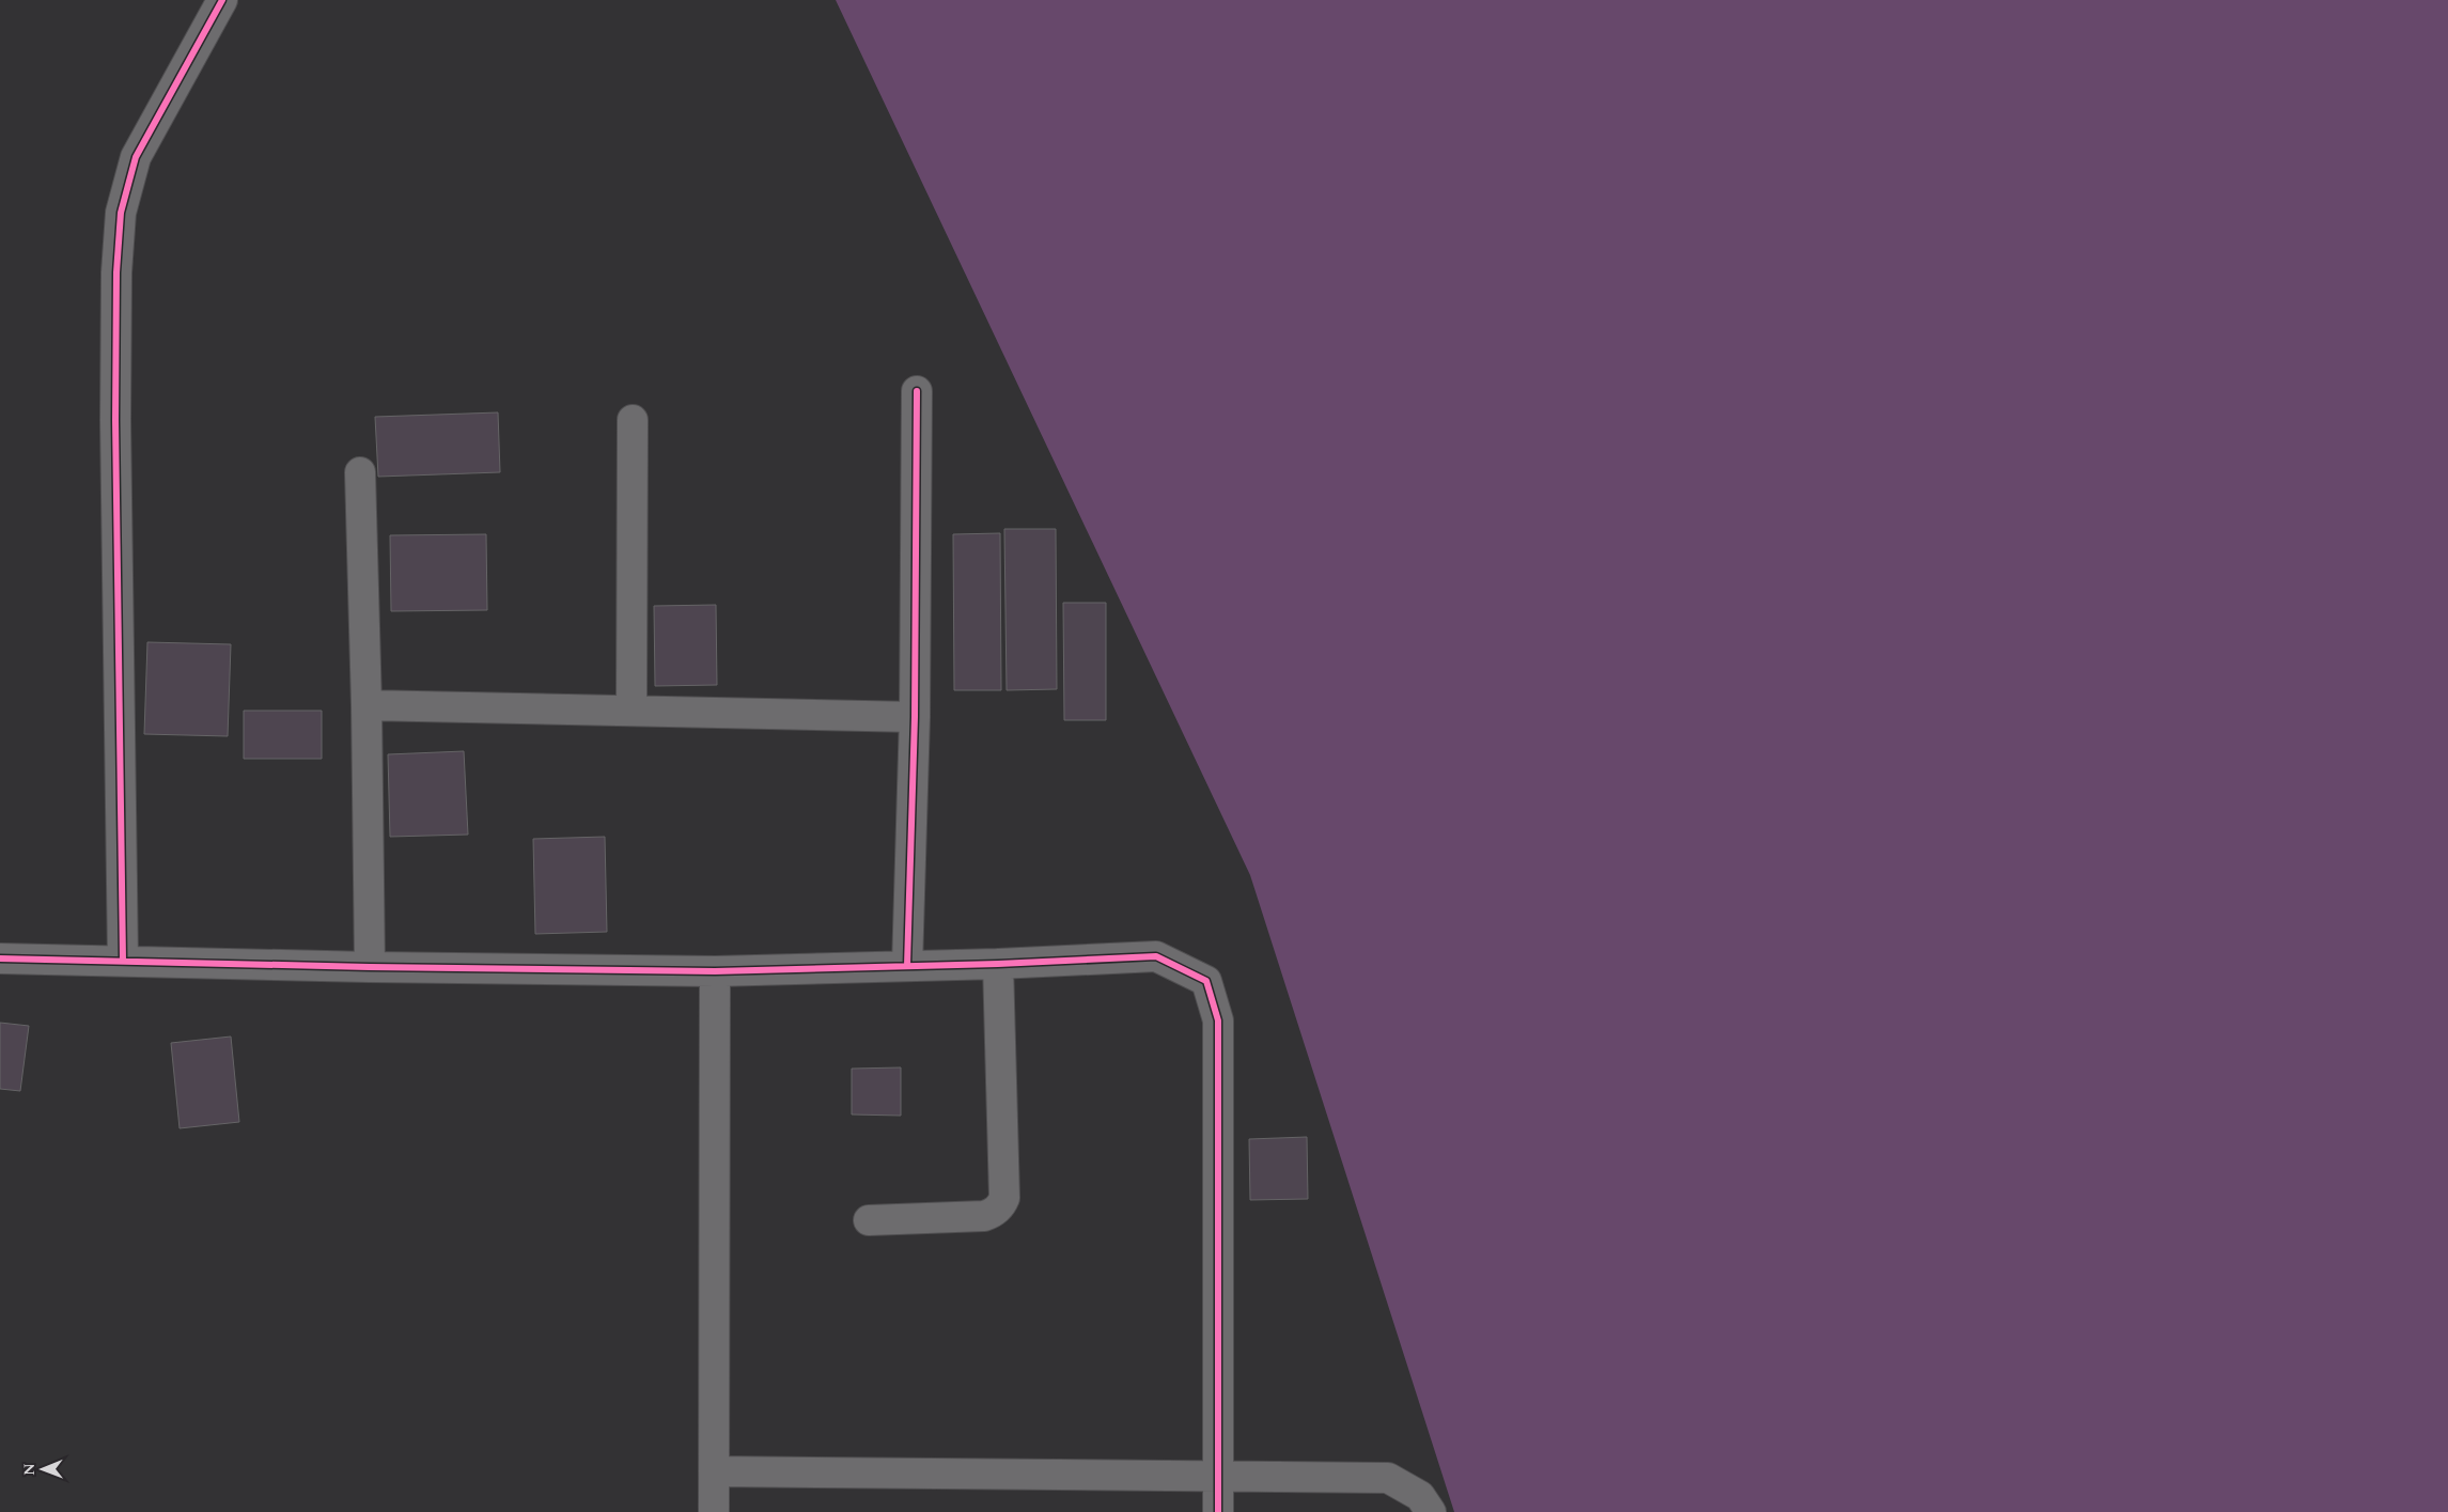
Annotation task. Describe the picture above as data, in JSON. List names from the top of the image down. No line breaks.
{"north":"left"}
